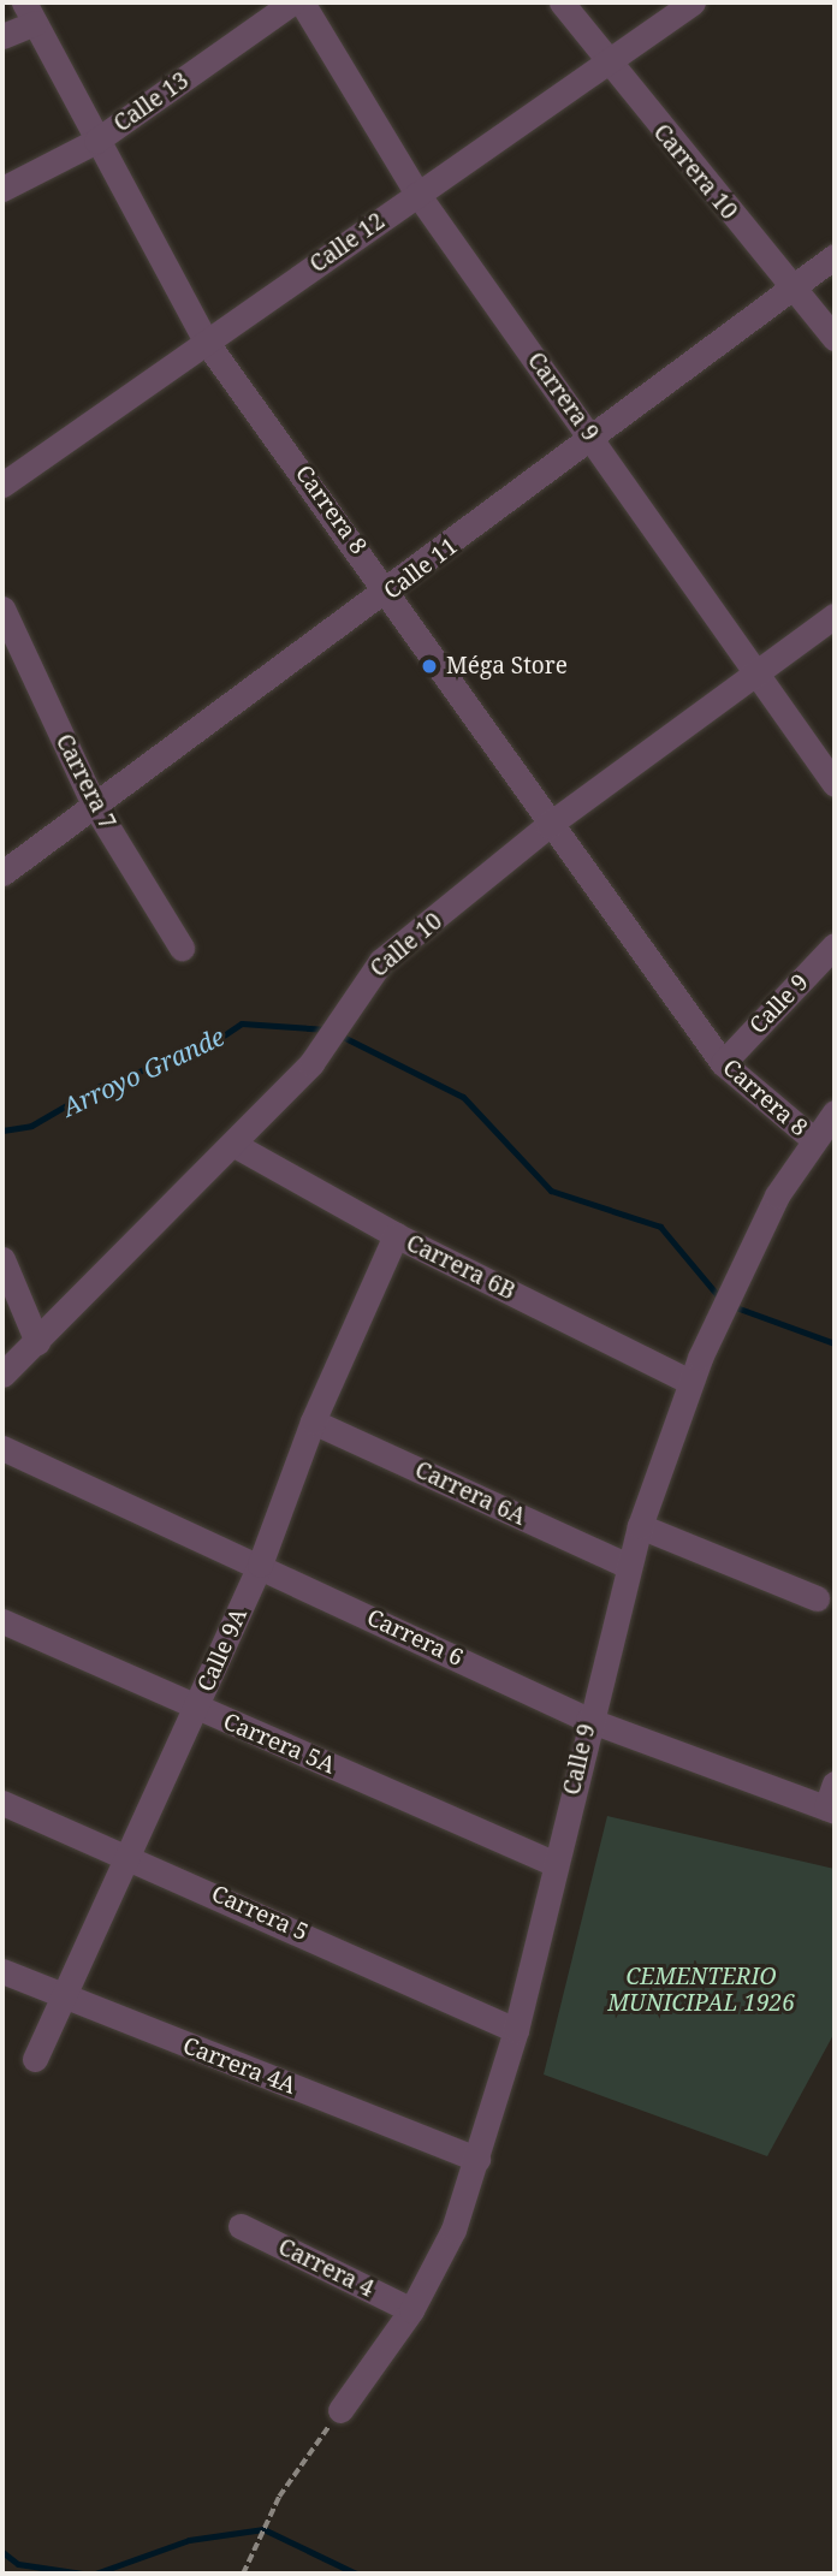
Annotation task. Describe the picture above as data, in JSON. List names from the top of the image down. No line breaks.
{"streets":{"street":["Calle 13","Carrera 10","Calle 12","Carrera 9","Carrera 8","Calle 11","Carrera 7","Calle 10","Calle 9","Carrera 6B","Carrera 6A","Carrera 6","Calle 9A","Carrera 5A","Carrera 5","Carrera 4A","Carrera 4"]},"crossings":[["Calle 13","Carrera 8"],["Carrera 10","Calle 12"],["Carrera 10","Calle 11"],["Calle 12","Carrera 9"],["Calle 12","Carrera 8"],["Carrera 9","Calle 11"],["Carrera 9","Calle 10"],["Carrera 8","Calle 11"],["Carrera 8","Calle 10"],["Carrera 8","Calle 9"],["Calle 11","Carrera 7"],["Calle 10","Carrera 6B"],["Calle 9","Carrera 6B"],["Calle 9","Carrera 6A"],["Calle 9","Carrera 6"],["Calle 9","Carrera 5A"],["Calle 9","Carrera 5"],["Calle 9","Carrera 4A"],["Calle 9","Carrera 4"],["Carrera 6B","Calle 9A"],["Carrera 6A","Calle 9A"],["Carrera 6","Calle 9A"],["Calle 9A","Carrera 5A"],["Calle 9A","Carrera 5"],["Calle 9A","Carrera 4A"]],"water":["Arroyo Grande"],"parks":["CEMENTERIO MUNICIPAL 1926"],"places":["Méga Store"]}
